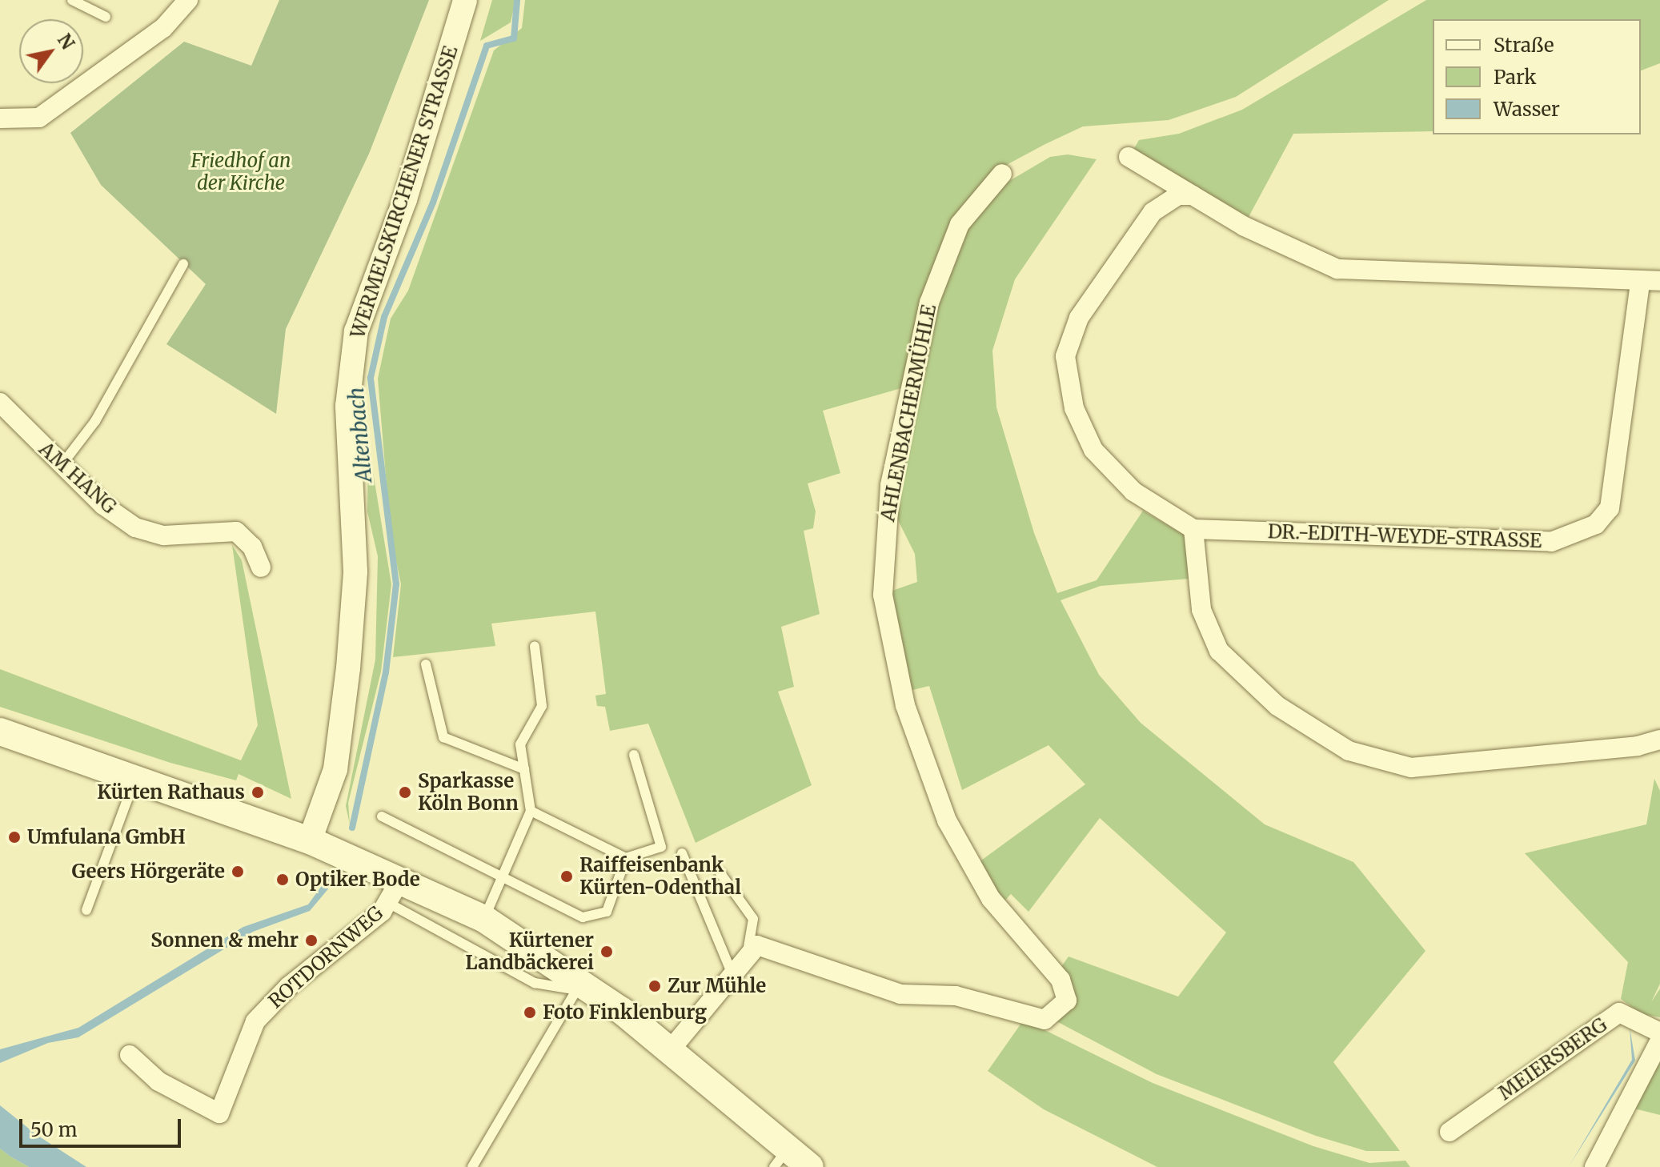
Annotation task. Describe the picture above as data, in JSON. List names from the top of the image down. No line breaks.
{"streets":{"street":["WERMELSKIRCHENER STRASSE","AHLENBACHERMÜHLE","AM HANG","DR.-EDITH-WEYDE-STRASSE","ROTDORNWEG","MEIERSBERG"]},"water":["Altenbach"],"parks":["Friedhof an der Kirche"],"places":["Kürten Rathaus","Sparkasse Köln Bonn","Umfulana GmbH","Geers Hörgeräte","Raiffeisenbank Kürten-Odenthal","Optiker Bode","Sonnen & mehr","Kürtener Landbäckerei","Zur Mühle","Foto Finklenburg"],"legend":["Straße","Park","Wasser"],"scale_bar":"50 m","north":"top right"}
